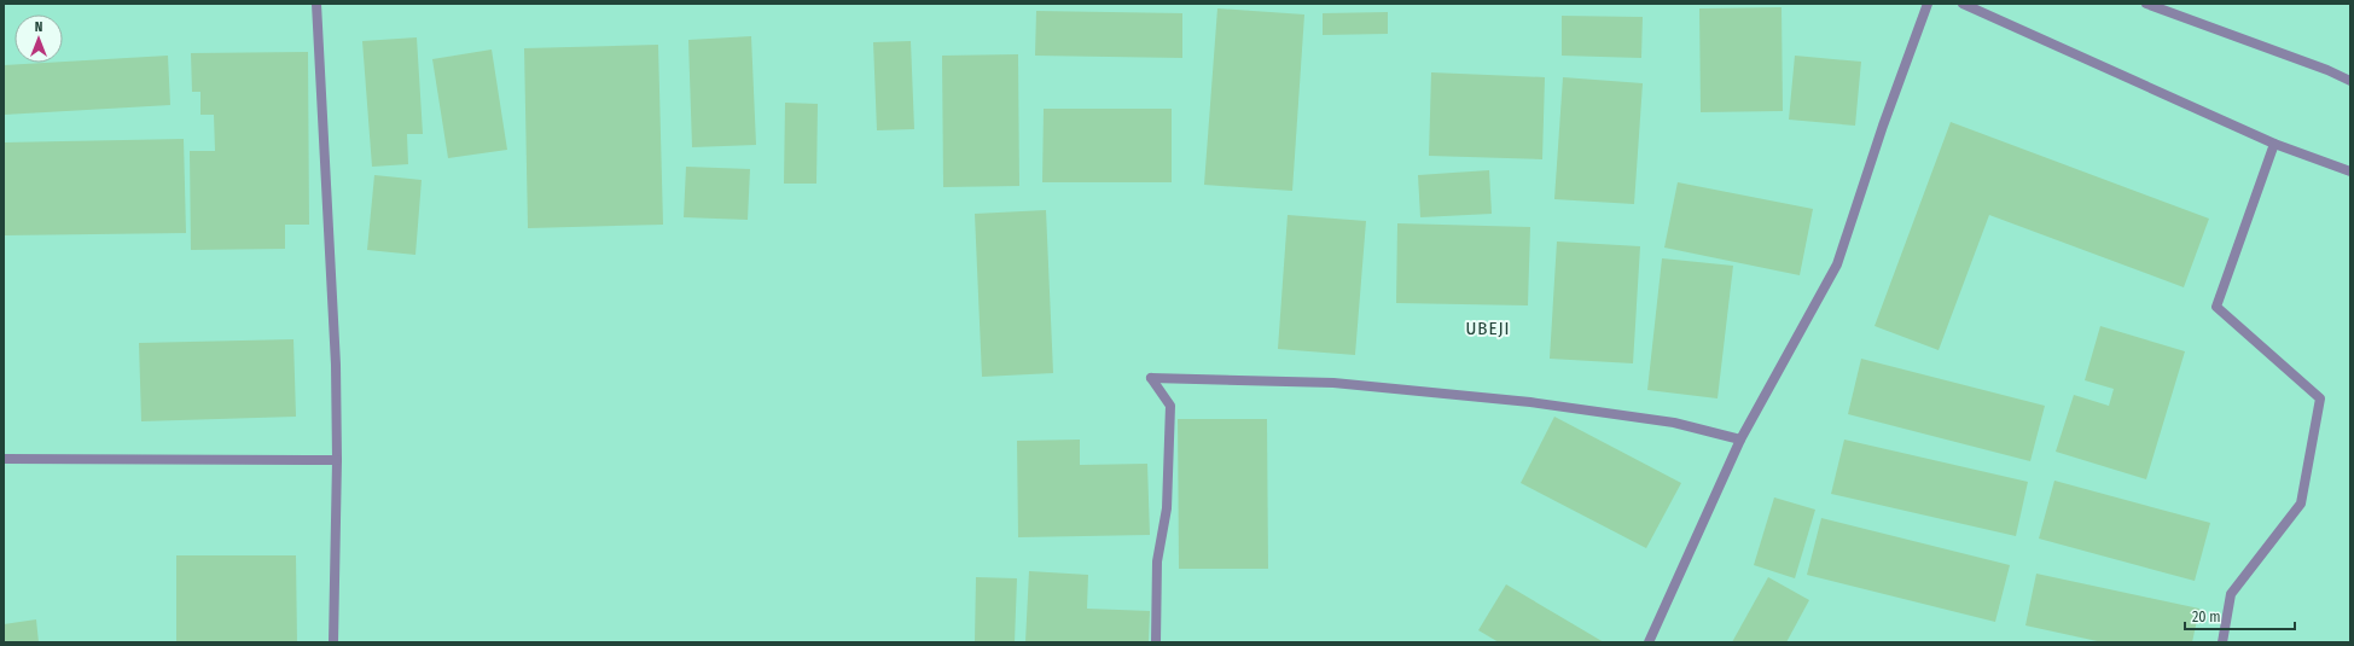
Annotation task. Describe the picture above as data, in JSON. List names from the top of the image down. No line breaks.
{"districts":["UBEJI"],"scale_bar":"20 m","north":"top"}
